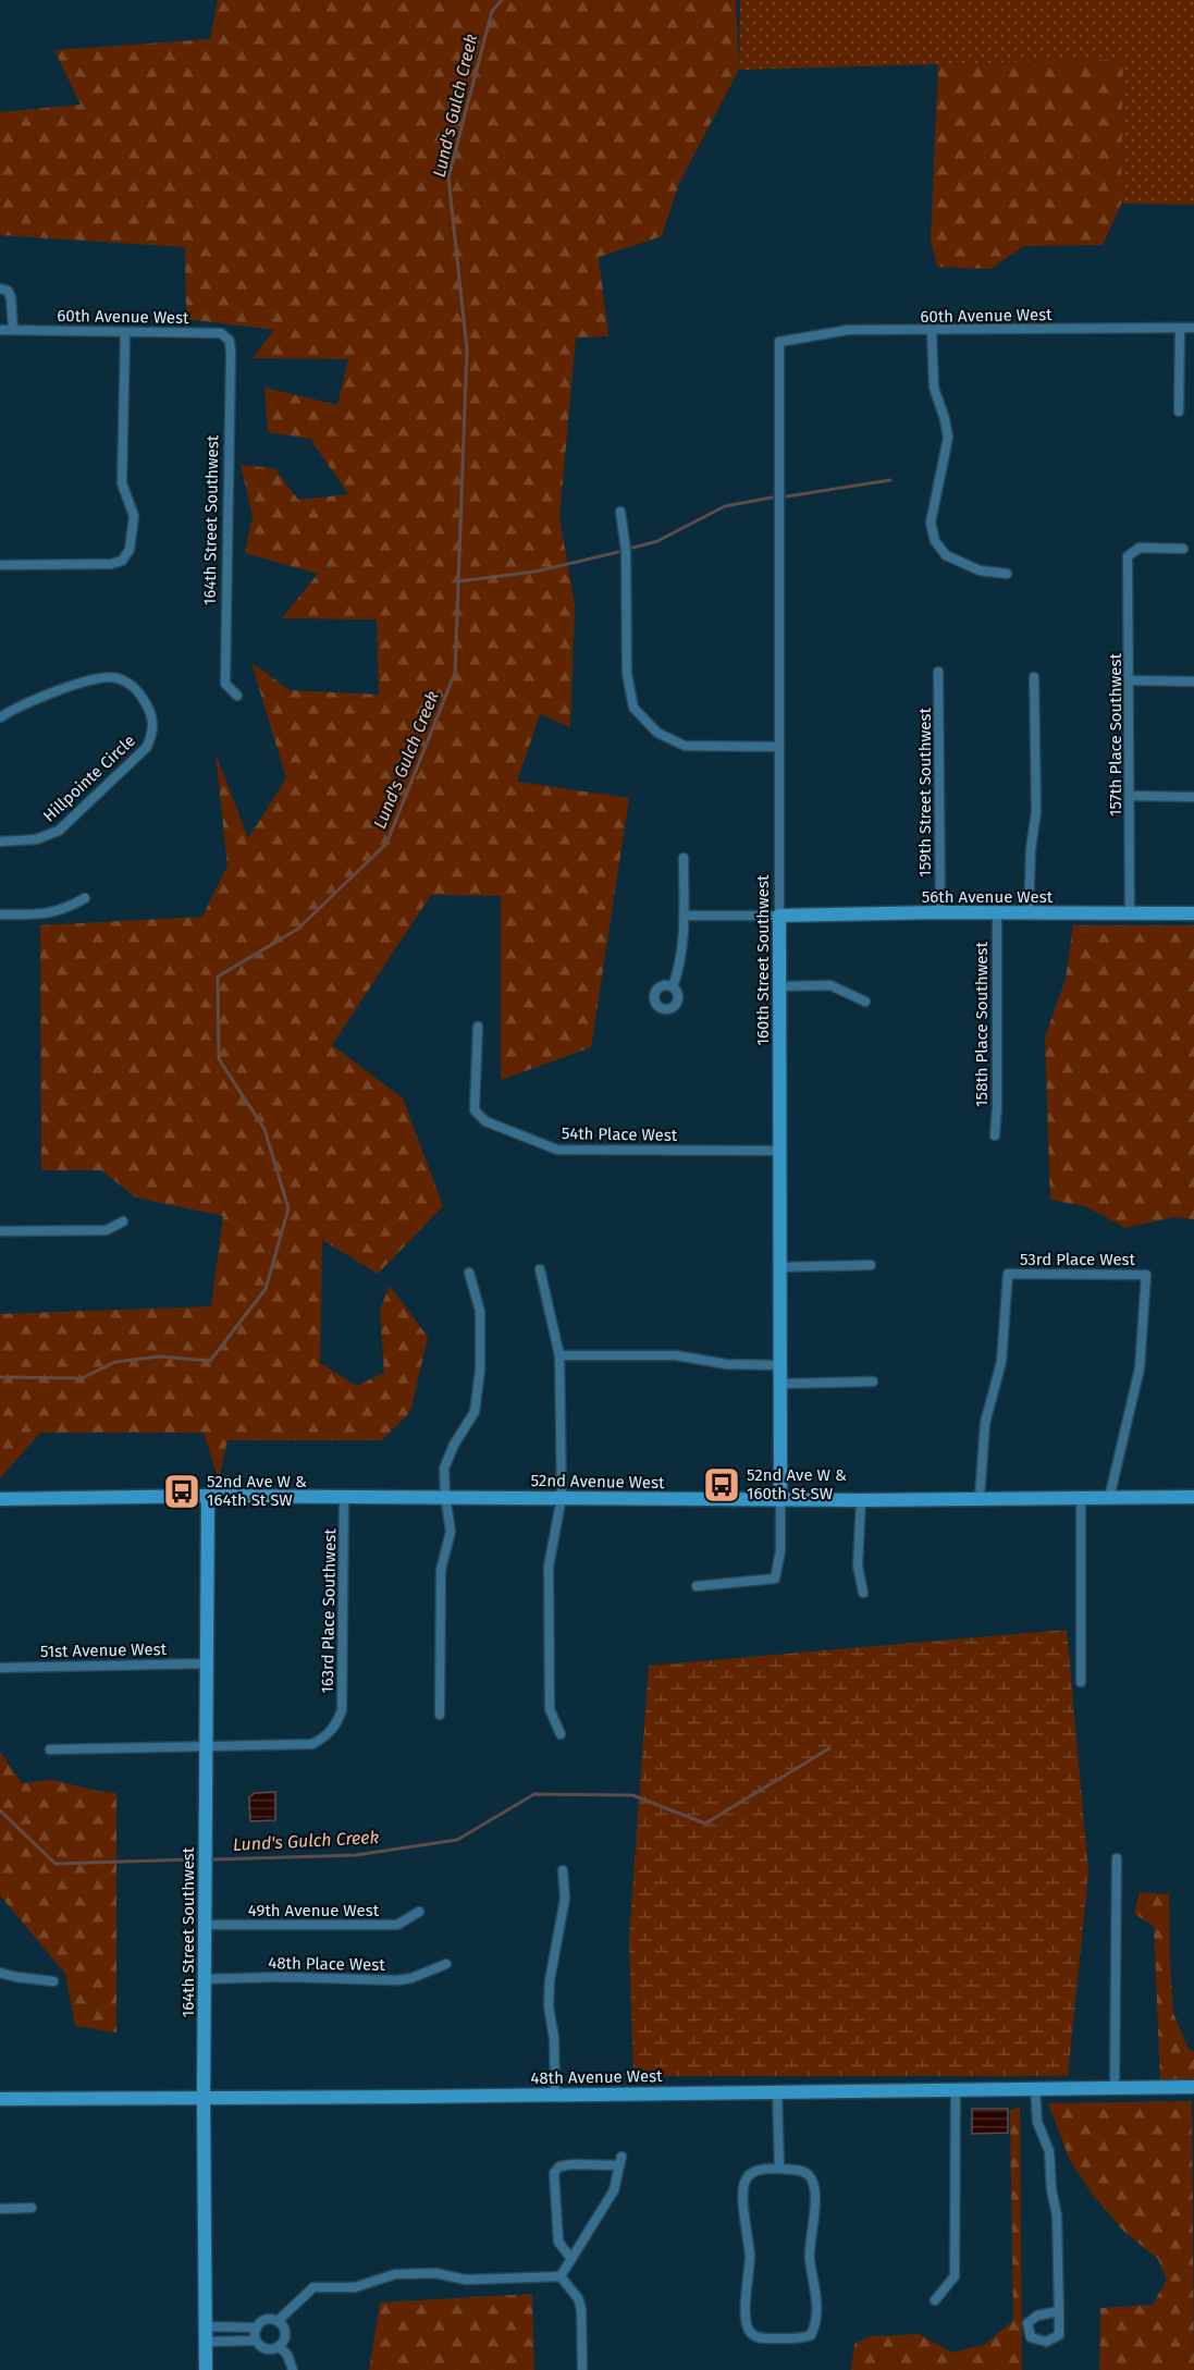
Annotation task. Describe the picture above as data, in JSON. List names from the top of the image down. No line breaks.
{"streets":{"street":["60th Avenue West","164th Street Southwest","157th Place Southwest","Hillpointe Circle","159th Street Southwest","56th Avenue West","160th Street Southwest","158th Place Southwest","54th Place West","53rd Place West","52nd Avenue West","163rd Place Southwest","51st Avenue West","49th Avenue West","48th Place West","48th Avenue West"]},"crossings":[["60th Avenue West","164th Street Southwest"],["60th Avenue West","160th Street Southwest"],["164th Street Southwest","52nd Avenue West"],["164th Street Southwest","163rd Place Southwest"],["164th Street Southwest","51st Avenue West"],["164th Street Southwest","49th Avenue West"],["164th Street Southwest","48th Place West"],["164th Street Southwest","48th Avenue West"],["157th Place Southwest","56th Avenue West"],["159th Street Southwest","56th Avenue West"],["56th Avenue West","160th Street Southwest"],["56th Avenue West","158th Place Southwest"],["160th Street Southwest","54th Place West"],["160th Street Southwest","52nd Avenue West"],["53rd Place West","52nd Avenue West"],["52nd Avenue West","163rd Place Southwest"]],"water":["Lund's Gulch Creek"],"places":{"bus stop":["52nd Ave W & 160th St SW","52nd Ave W & 164th St SW"]}}
